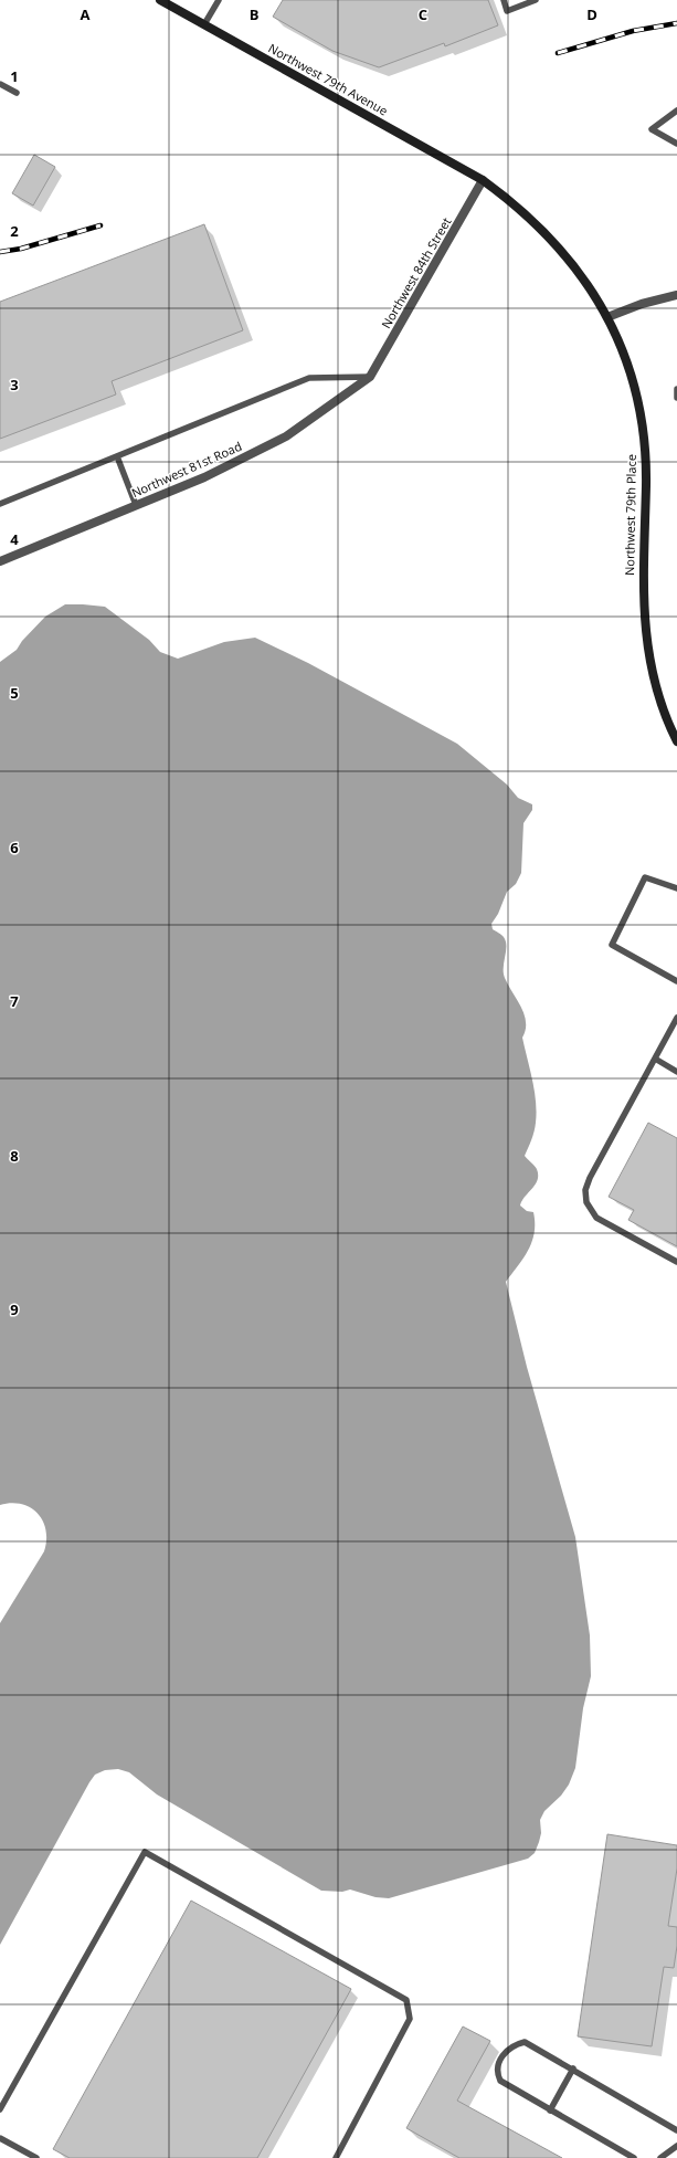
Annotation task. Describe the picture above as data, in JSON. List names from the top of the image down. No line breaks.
{"streets":{"main road":["Northwest 79th Avenue","Northwest 79th Place"],"street":["Northwest 84th Street","Northwest 81st Road"]},"crossings":[["Northwest 79th Avenue","Northwest 84th Street"],["Northwest 79th Avenue","Northwest 79th Place"],["Northwest 84th Street","Northwest 81st Road"],["Northwest 84th Street","Northwest 79th Place"]],"grid":{"columns":["A","B","C","D"],"rows":["1","2","3","4","5","6","7","8","9"]}}
